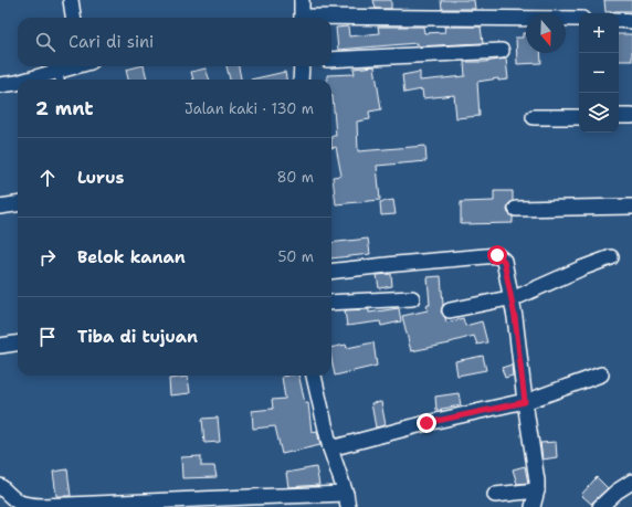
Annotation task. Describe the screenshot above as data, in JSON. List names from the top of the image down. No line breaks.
{"north":"bottom","page":{"map_buttons":["+","−"],"search":"Cari di sini","heading":["2 mnt","Jalan kaki · 130 m"],"list":[["Lurus","80 m"],["Belok kanan","50 m"],"Tiba di tujuan"]}}
